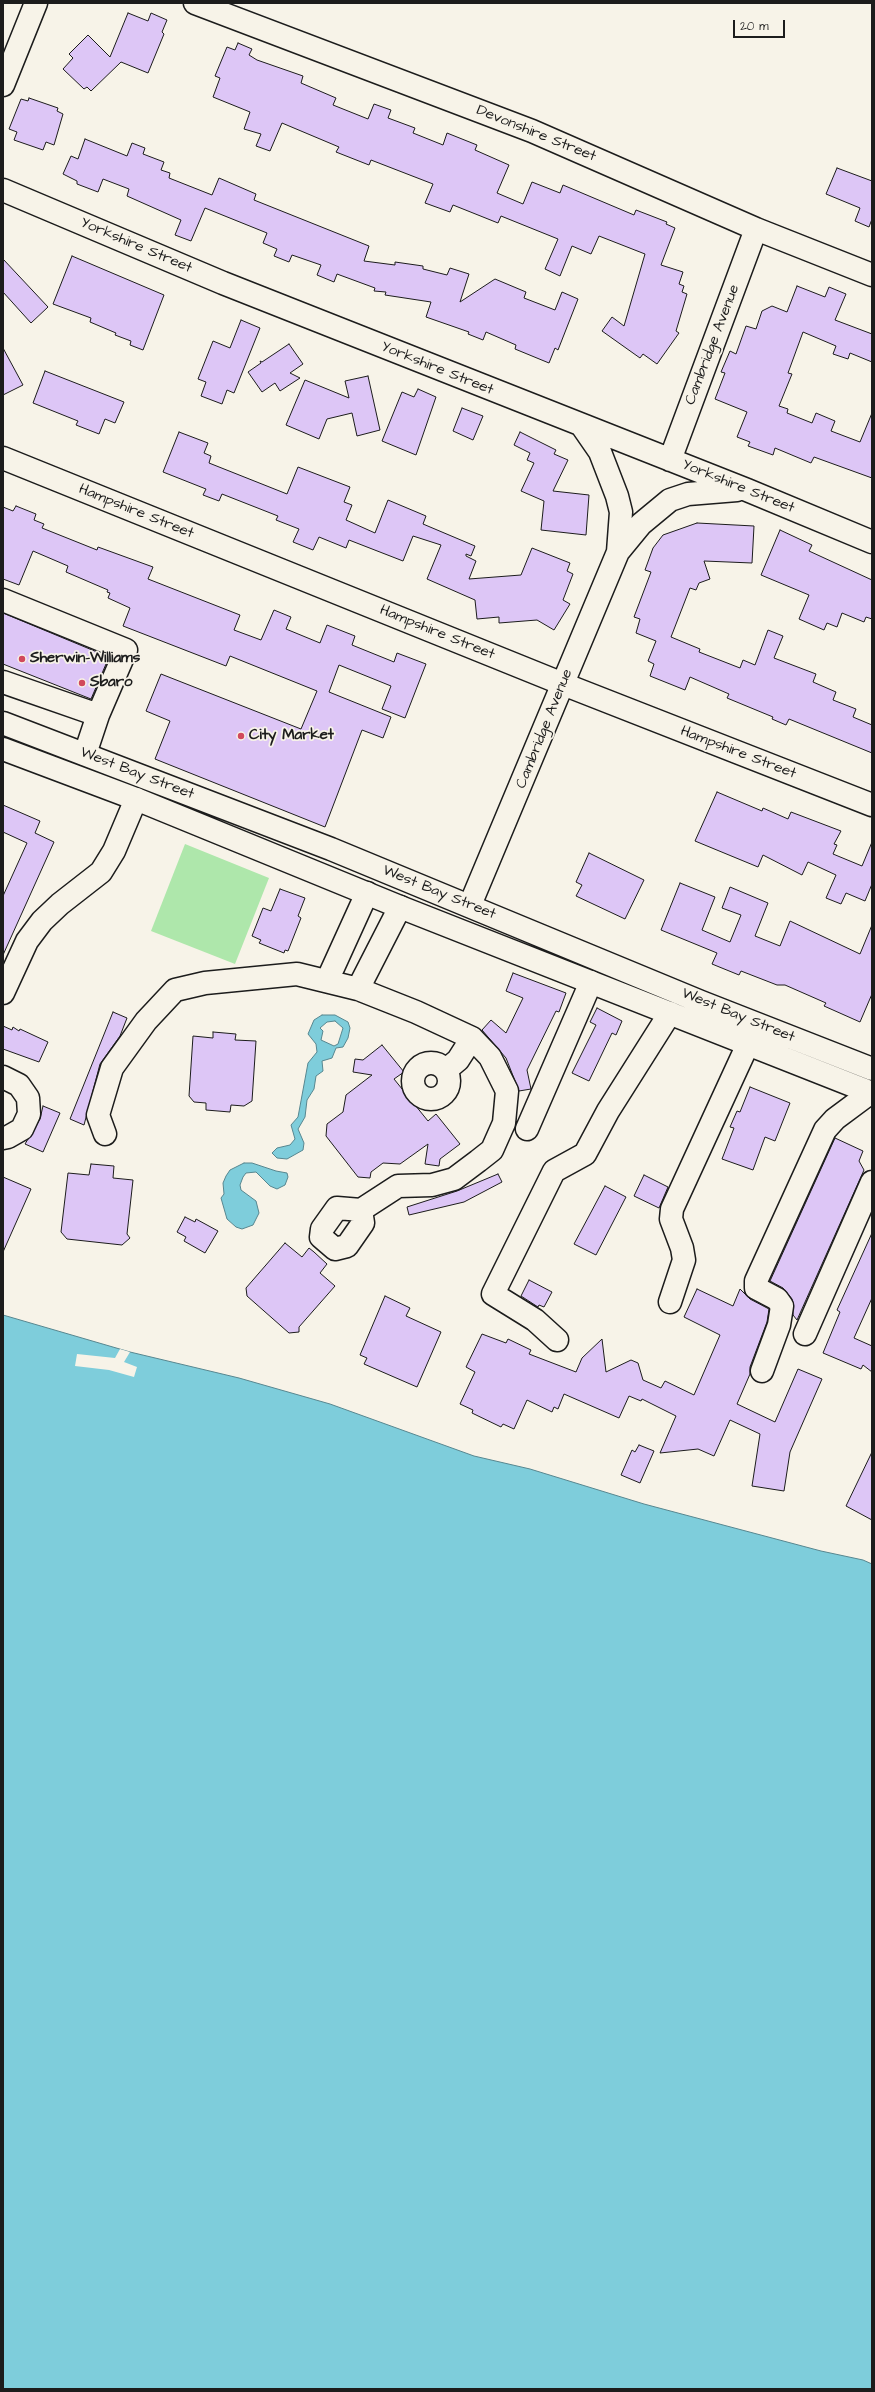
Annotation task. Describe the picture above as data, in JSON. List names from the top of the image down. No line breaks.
{"streets":{"street":["Devonshire Street","Yorkshire Street","Cambridge Avenue","Hampshire Street","West Bay Street"]},"crossings":[["Devonshire Street","Cambridge Avenue"],["Yorkshire Street","Cambridge Avenue"],["Cambridge Avenue","Hampshire Street"],["Cambridge Avenue","West Bay Street"]],"places":["Sherwin-Williams","Sbaro","City Market"],"scale_bar":"20 m"}
